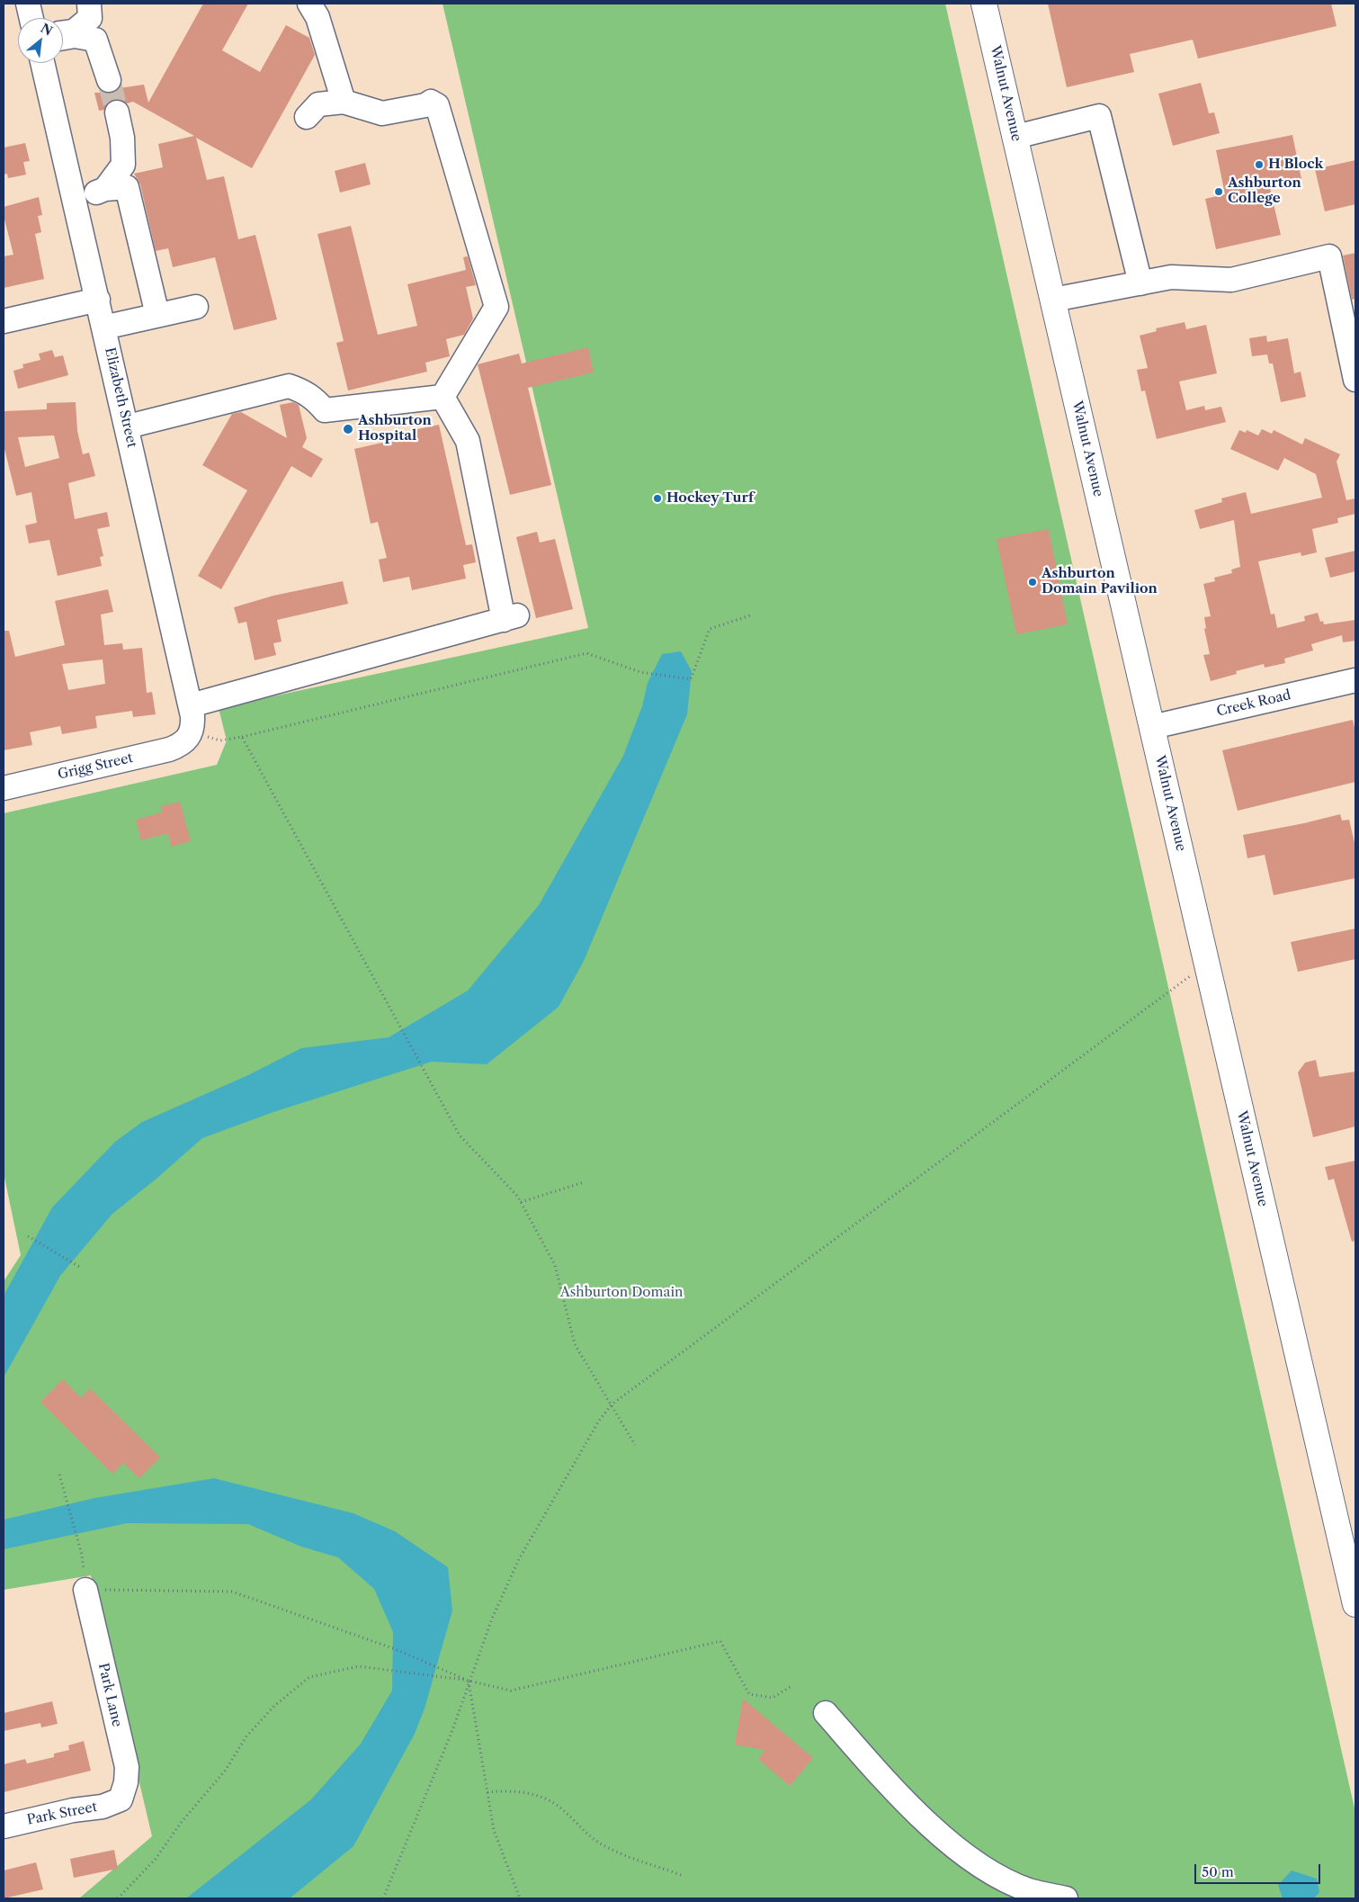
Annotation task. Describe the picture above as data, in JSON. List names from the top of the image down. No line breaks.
{"streets":{"main road":["Walnut Avenue"],"street":["Elizabeth Street","Creek Road","Grigg Street","Park Lane","Park Street"]},"crossings":[["Walnut Avenue","Creek Road"],["Elizabeth Street","Grigg Street"],["Park Lane","Park Street"]],"parks":["Ashburton Domain"],"places":["H Block","Ashburton College","Ashburton Hospital","Hockey Turf","Ashburton Domain Pavilion"],"scale_bar":"50 m","north":"top right"}
